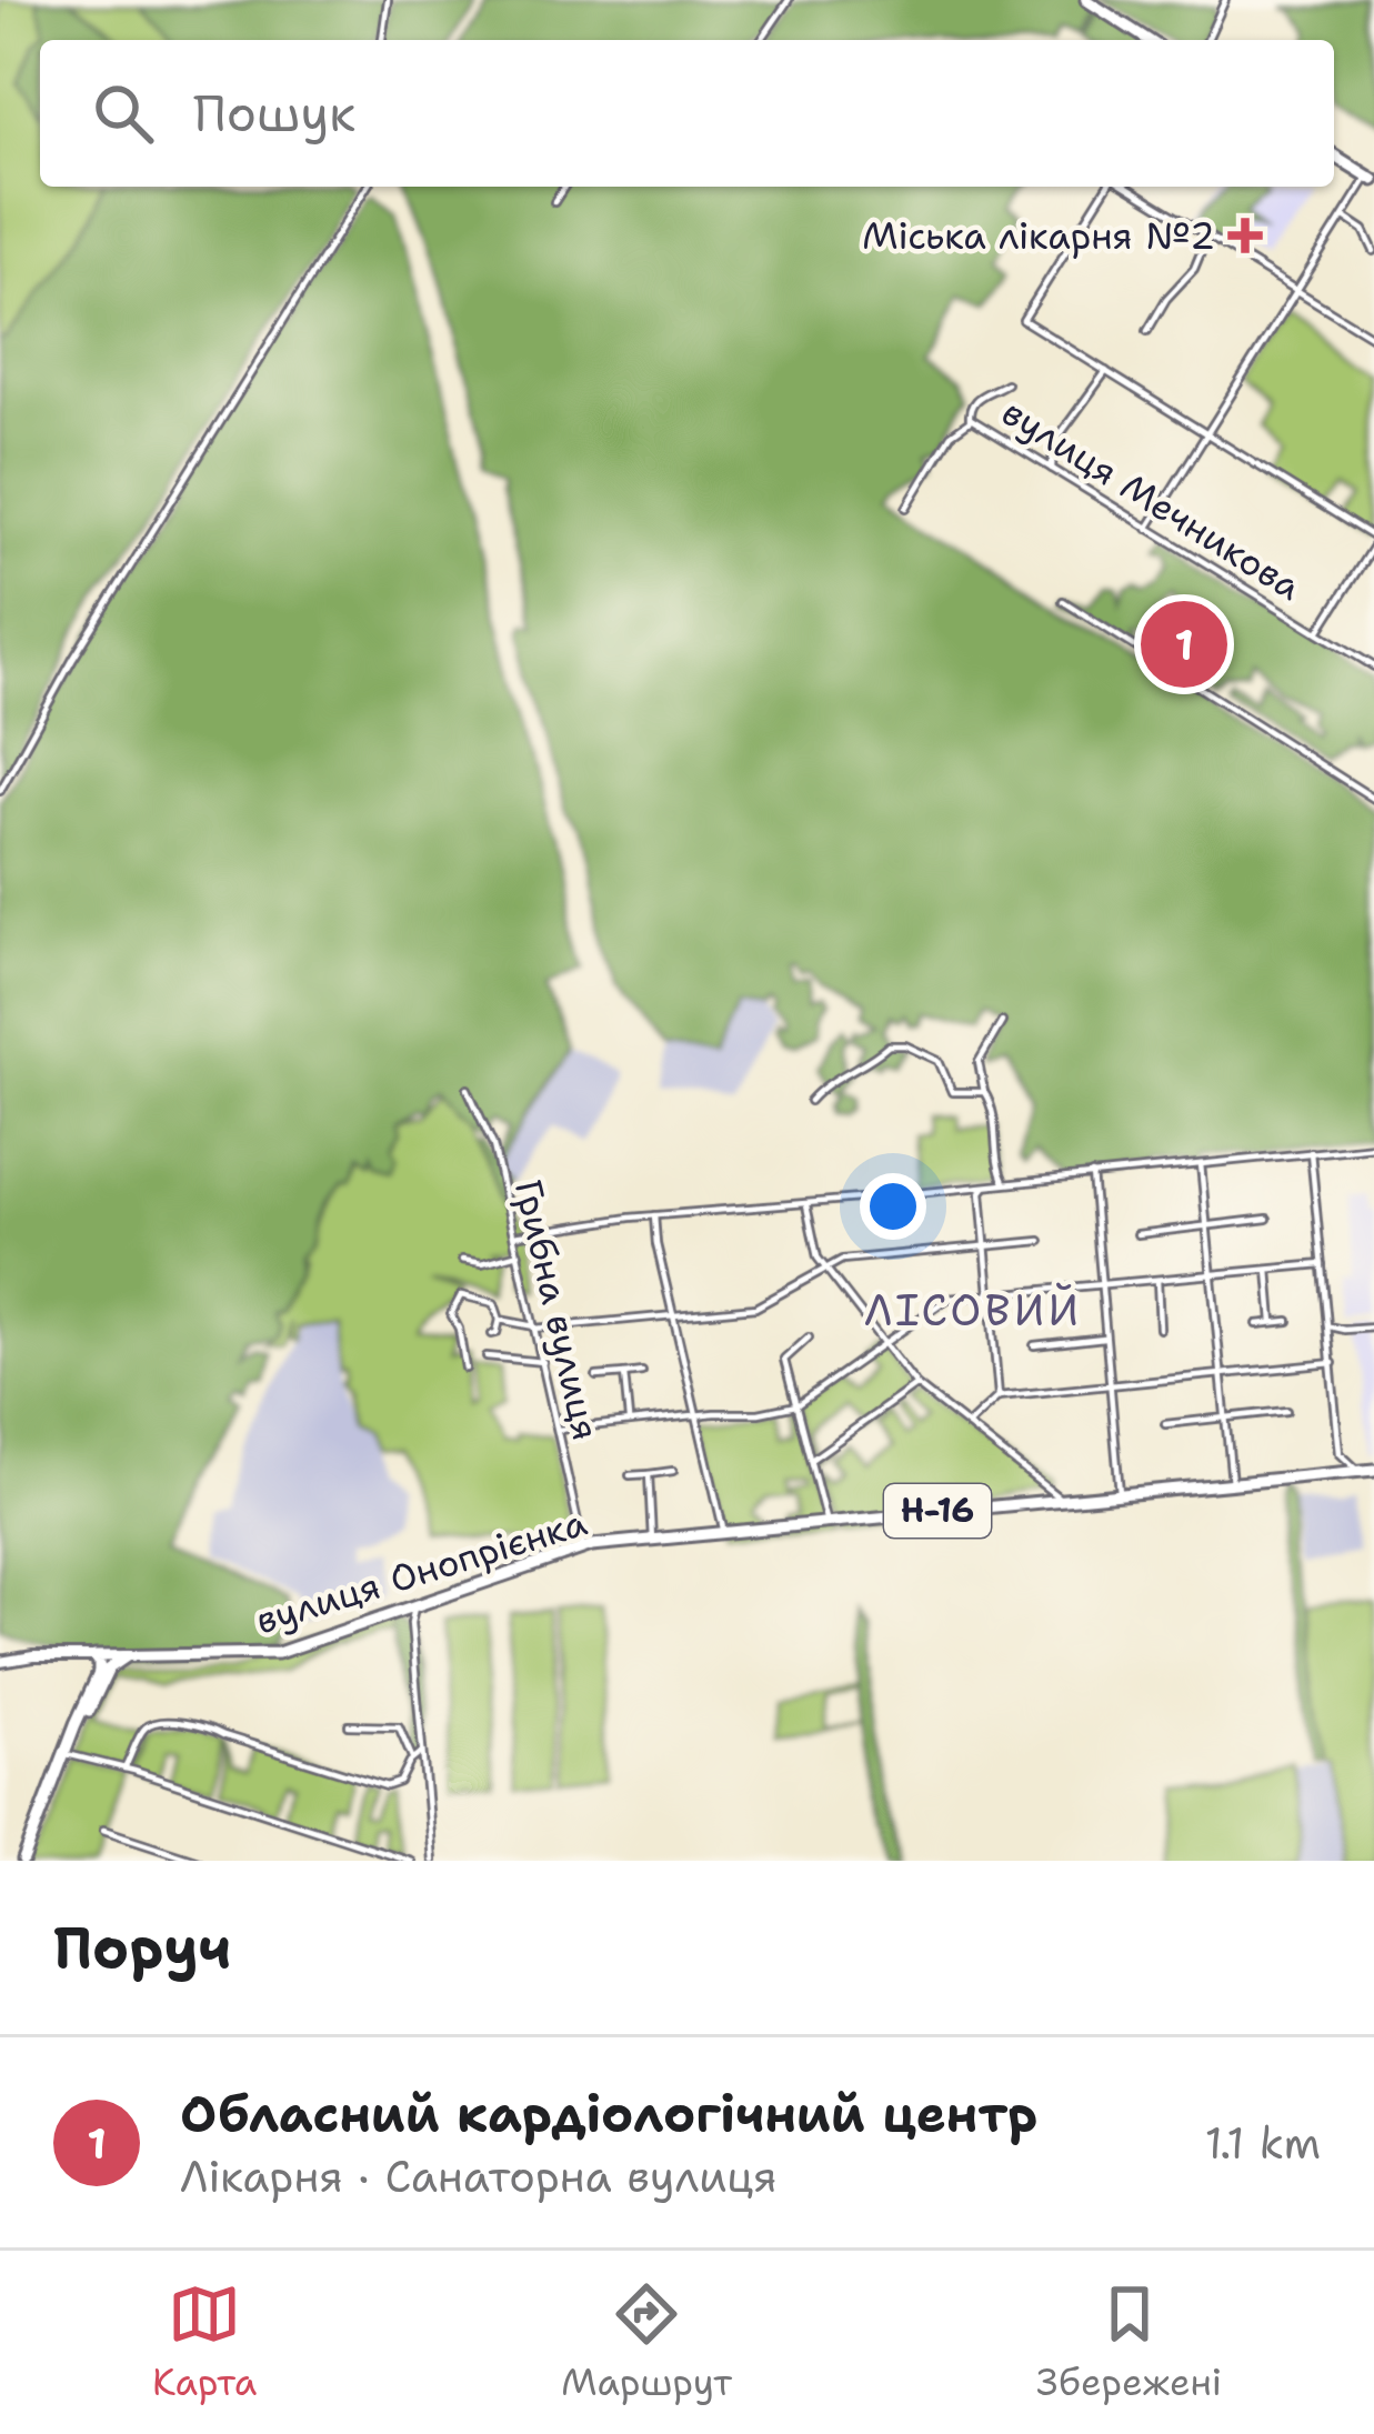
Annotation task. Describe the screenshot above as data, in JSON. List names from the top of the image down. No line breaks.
{"streets":{"main road":["Н-16","вулиця Онопрієнка"],"street":["вулиця Мечникова","Грибна вулиця"]},"crossings":[["Грибна вулиця","вулиця Онопрієнка"],["Н-16","вулиця Онопрієнка"]],"districts":["ЛІСОВИЙ"],"places":{"health":["Міська лікарня №2"]},"page":{"search":"Пошук","pins":"1","heading":"Поруч","list":[{"mark":"1","name":"Обласний кардіологічний центр","note":"Лікарня · Санаторна вулиця","value":"1.1 km"}],"nav":["Карта","Маршрут","Збережені"]}}
